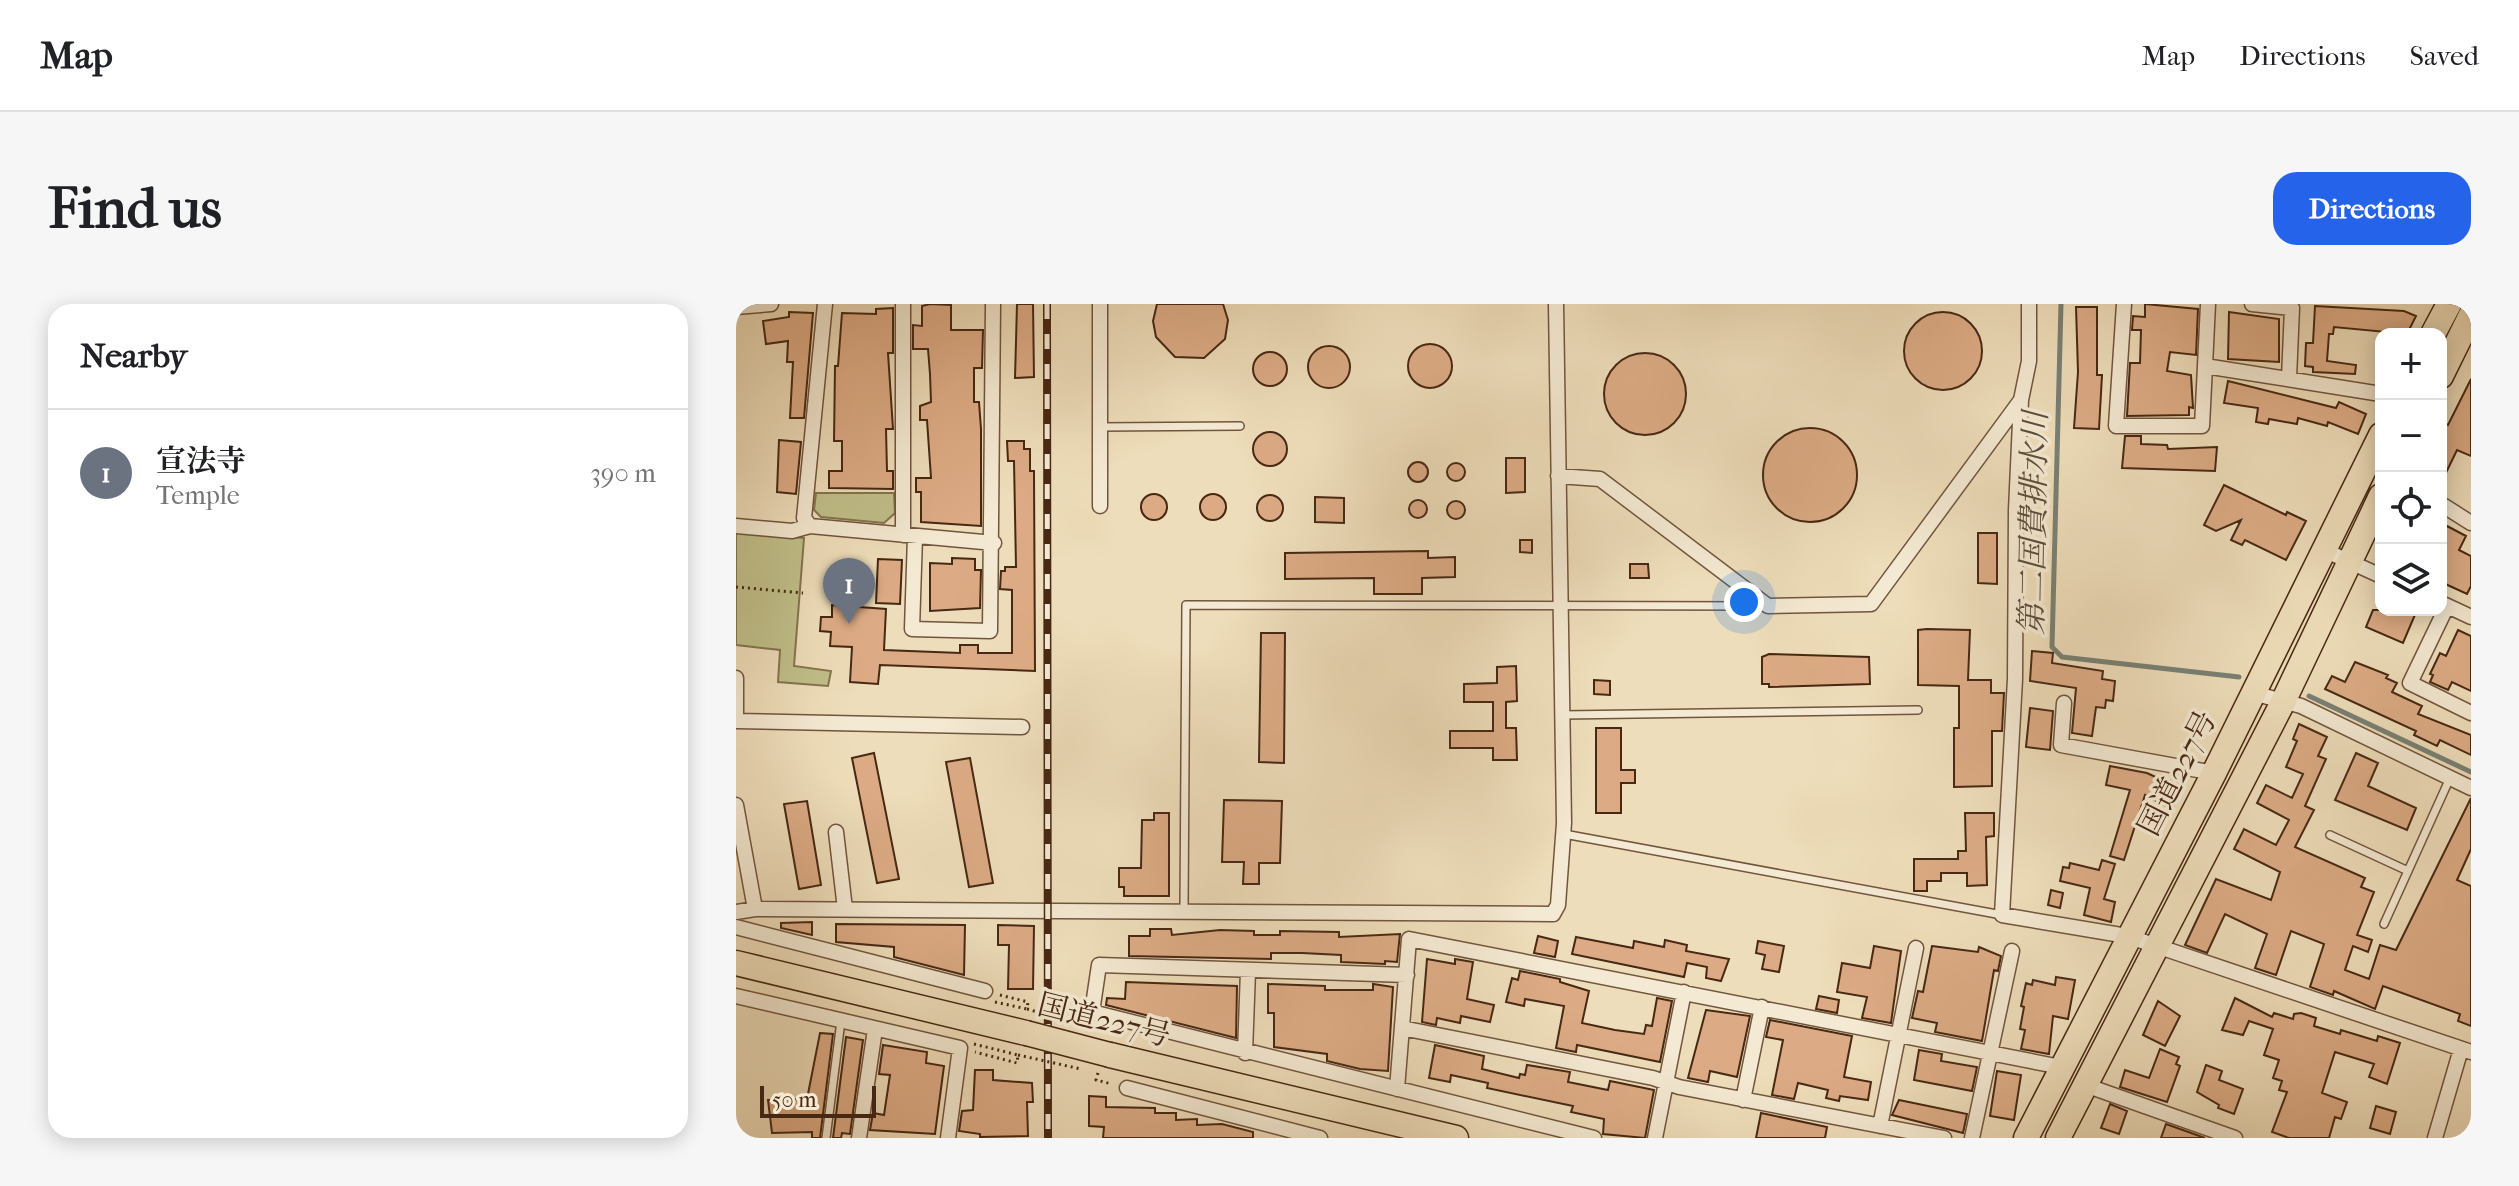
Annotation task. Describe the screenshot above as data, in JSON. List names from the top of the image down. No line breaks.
{"streets":{"highway":["国道227号"]},"water":["第二国費排水川"],"scale_bar":"50 m","page":{"header":"Map","nav":["Map","Directions","Saved"],"buttons":"Directions","title":"Find us","heading":"Nearby","map_buttons":["+","−"],"list":[{"mark":"1","name":"宣法寺","note":"Temple","value":"390 m"}],"pins":"1","scale":"50 m"}}
